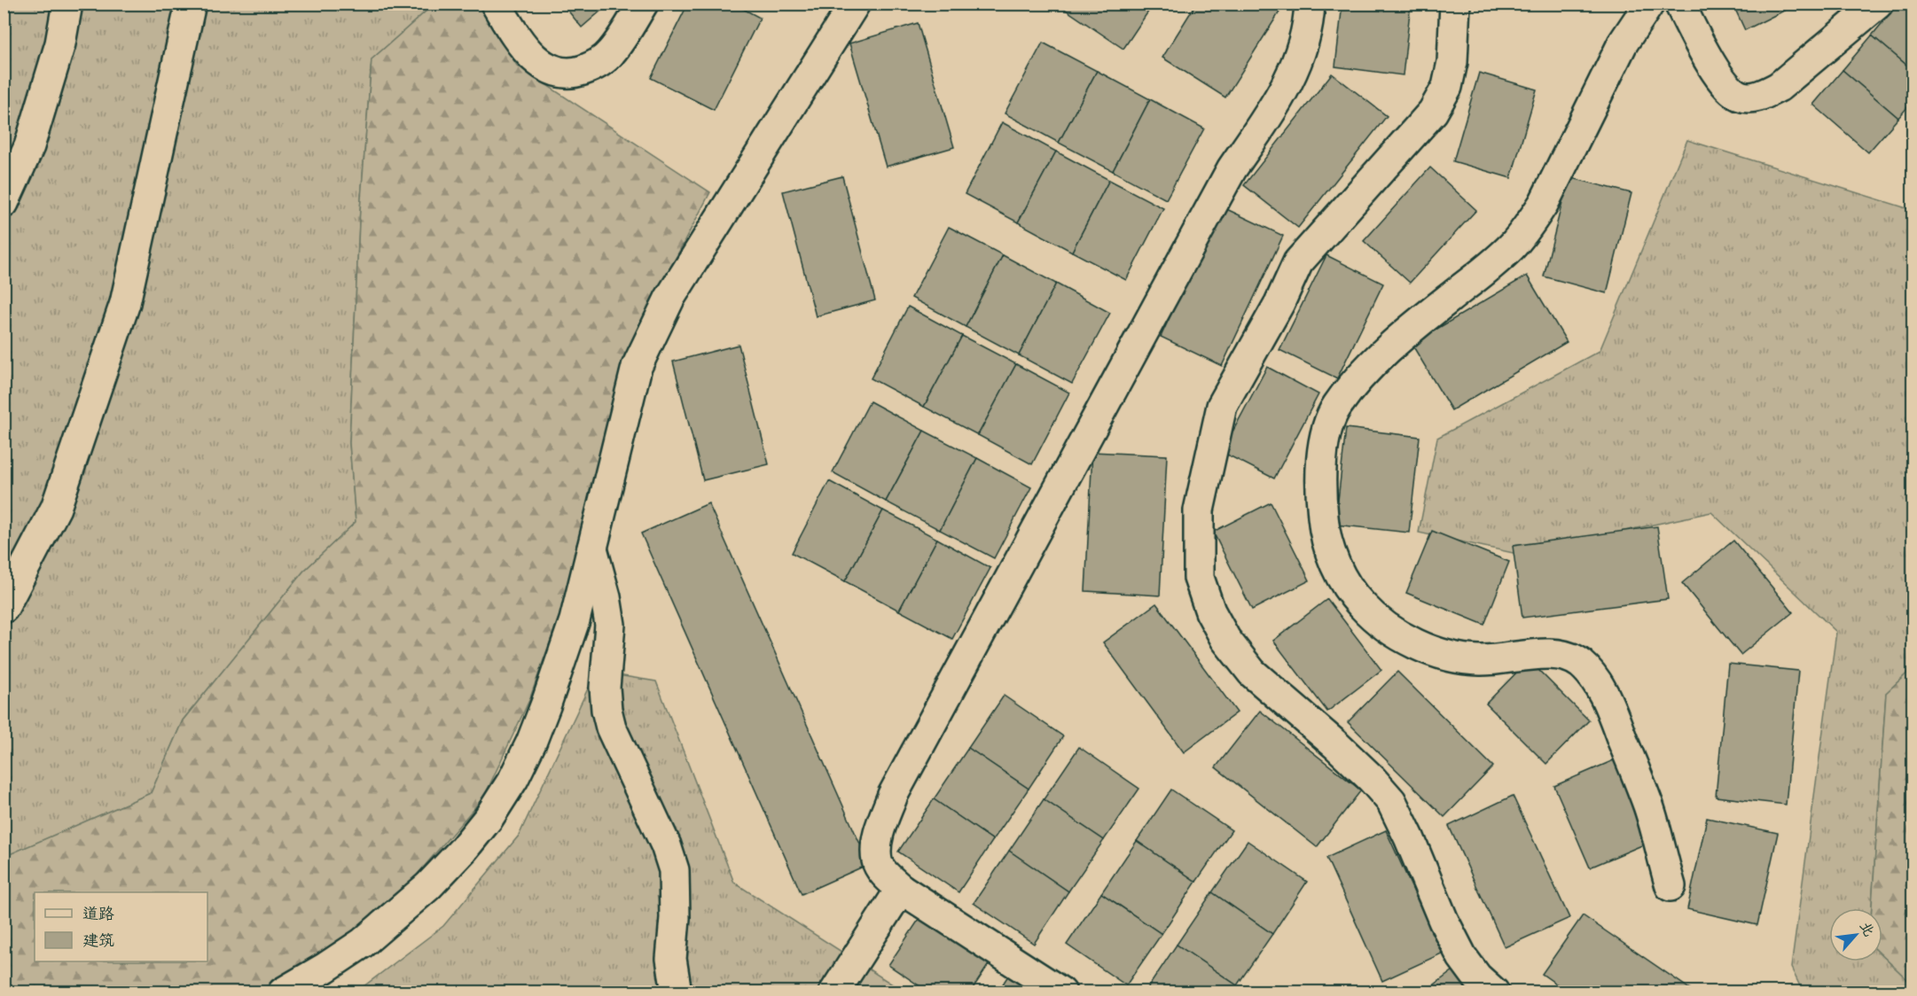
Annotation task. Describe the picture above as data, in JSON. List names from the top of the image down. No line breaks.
{"legend":["道路","建筑"],"north":"top right"}
